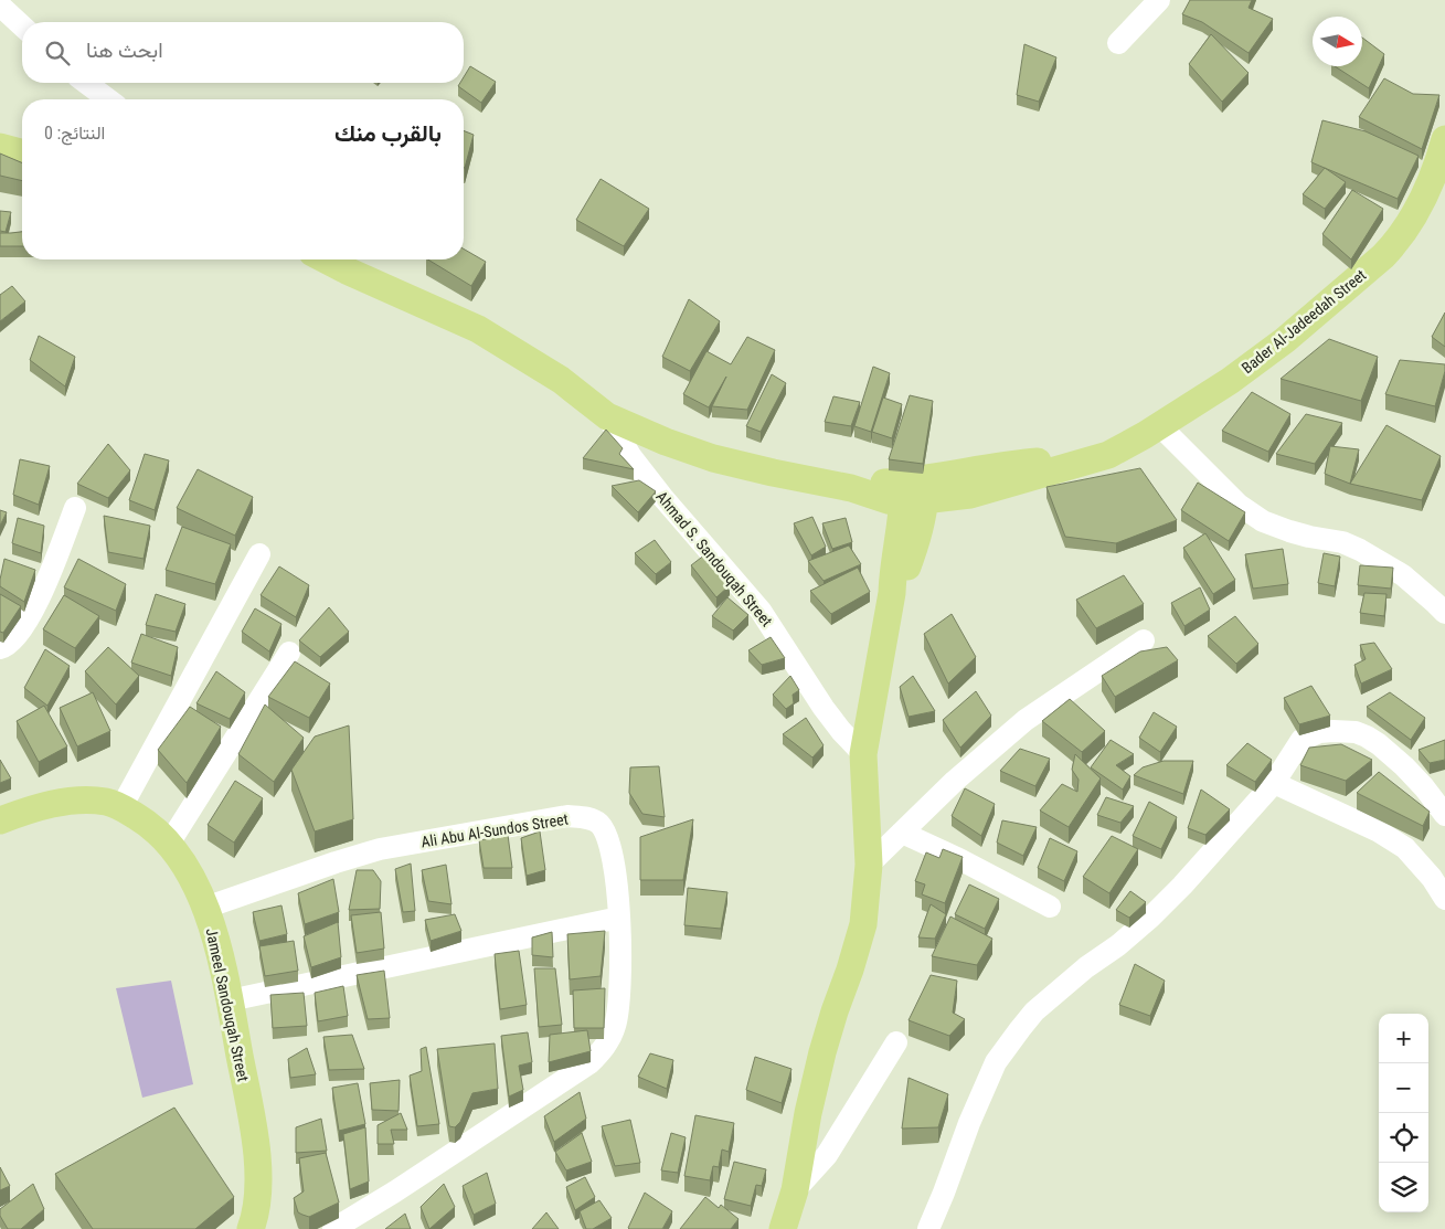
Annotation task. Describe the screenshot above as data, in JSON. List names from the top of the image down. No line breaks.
{"streets":{"main road":["Bader Al-Jadeedah Street","Jameel Sandouqah Street"],"street":["Ahmad S. Sandouqah Street","Ali Abu Al-Sundos Street"]},"crossings":[["Bader Al-Jadeedah Street","Ahmad S. Sandouqah Street"],["Ali Abu Al-Sundos Street","Jameel Sandouqah Street"]],"north":"right","page":{"search":"ابحث هنا","heading":["بالقرب منك","النتائج: 0"],"map_buttons":["+","−"]}}
